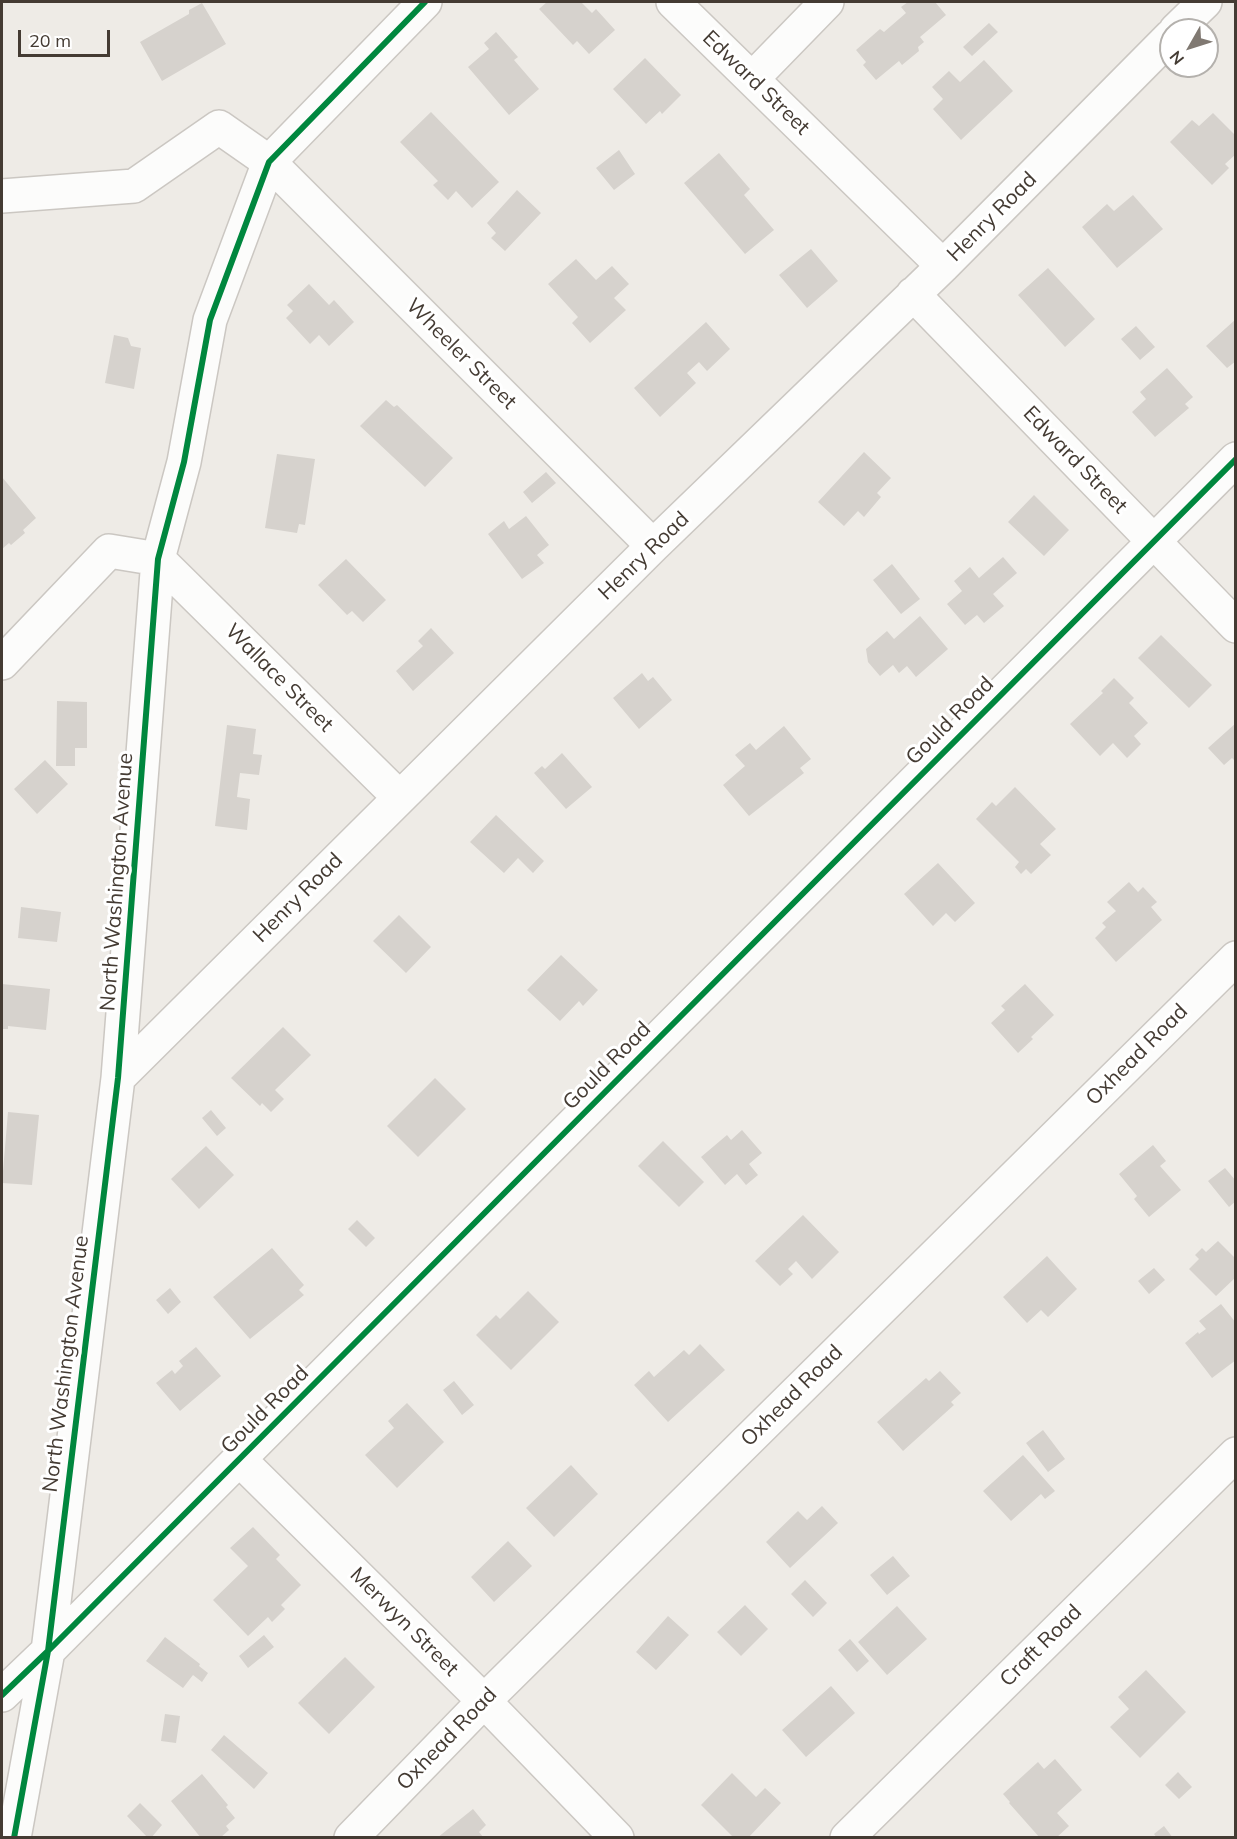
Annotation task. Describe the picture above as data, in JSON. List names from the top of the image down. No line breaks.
{"streets":{"street":["Edward Street","Henry Road","Wheeler Street","Wallace Street","Gould Road","North Washington Avenue","Oxhead Road","Merwyn Street","Craft Road"]},"crossings":[["Edward Street","Henry Road"],["Edward Street","Gould Road"],["Henry Road","Wheeler Street"],["Henry Road","Wallace Street"],["Henry Road","North Washington Avenue"],["Wheeler Street","North Washington Avenue"],["Wallace Street","North Washington Avenue"],["Gould Road","North Washington Avenue"],["Gould Road","Merwyn Street"],["Oxhead Road","Merwyn Street"]],"scale_bar":"20 m","north":"bottom left"}
